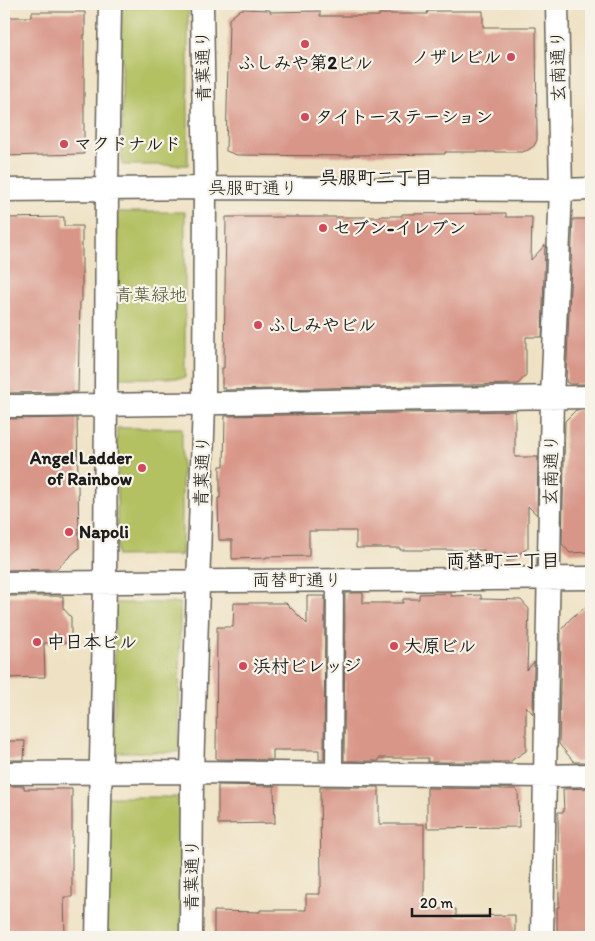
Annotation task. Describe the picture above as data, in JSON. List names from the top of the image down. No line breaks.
{"streets":{"street":["青葉通り","玄南通り","呉服町通り","両替町通り"]},"crossings":[["青葉通り","呉服町通り"],["青葉通り","両替町通り"],["玄南通り","呉服町通り"],["玄南通り","両替町通り"]],"districts":["呉服町二丁目","両替町二丁目"],"parks":["青葉緑地"],"places":["ふしみや第2ビル","ノザレビル","タイトーステーション","マクドナルド","セブン-イレブン","ふしみやビル","Angel Ladder of Rainbow","Napoli","中日本ビル","大原ビル","浜村ビレッジ"],"scale_bar":"20 m"}
